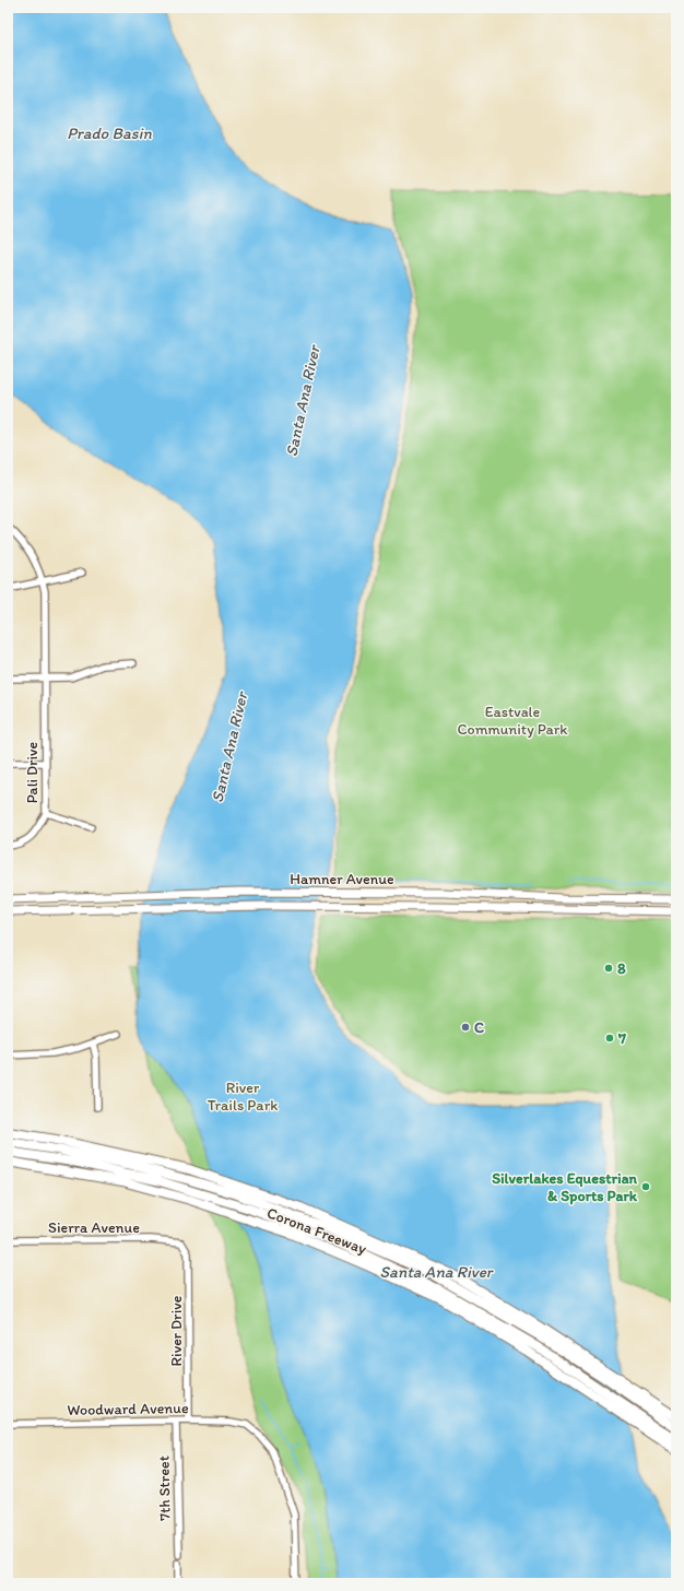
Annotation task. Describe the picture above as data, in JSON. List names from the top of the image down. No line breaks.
{"streets":{"highway":["Corona Freeway"],"main road":["Hamner Avenue"],"street":["Pali Drive","Sierra Avenue","River Drive","Woodward Avenue","7th Street"]},"crossings":[["Sierra Avenue","River Drive"],["River Drive","Woodward Avenue"],["Woodward Avenue","7th Street"]],"water":["Prado Basin","Santa Ana River"],"parks":["Eastvale Community Park","River Trails Park"],"places":["8","C","7","Silverlakes Equestrian & Sports Park"]}
